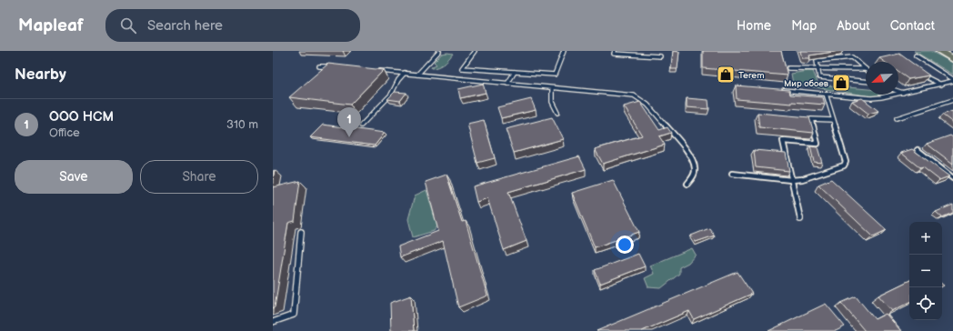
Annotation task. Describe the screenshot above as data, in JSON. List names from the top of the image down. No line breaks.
{"places":{"shop":["Terem","Мир обоев"]},"north":"bottom left","page":{"header":"Mapleaf","search":"Search here","nav":["Home","Map","About","Contact"],"heading":"Nearby","list":[{"mark":"1","name":"ООО НСМ","note":"Office","value":"310 m"}],"pins":"1","buttons":["Save","Share"],"map_buttons":["+","−"]}}
